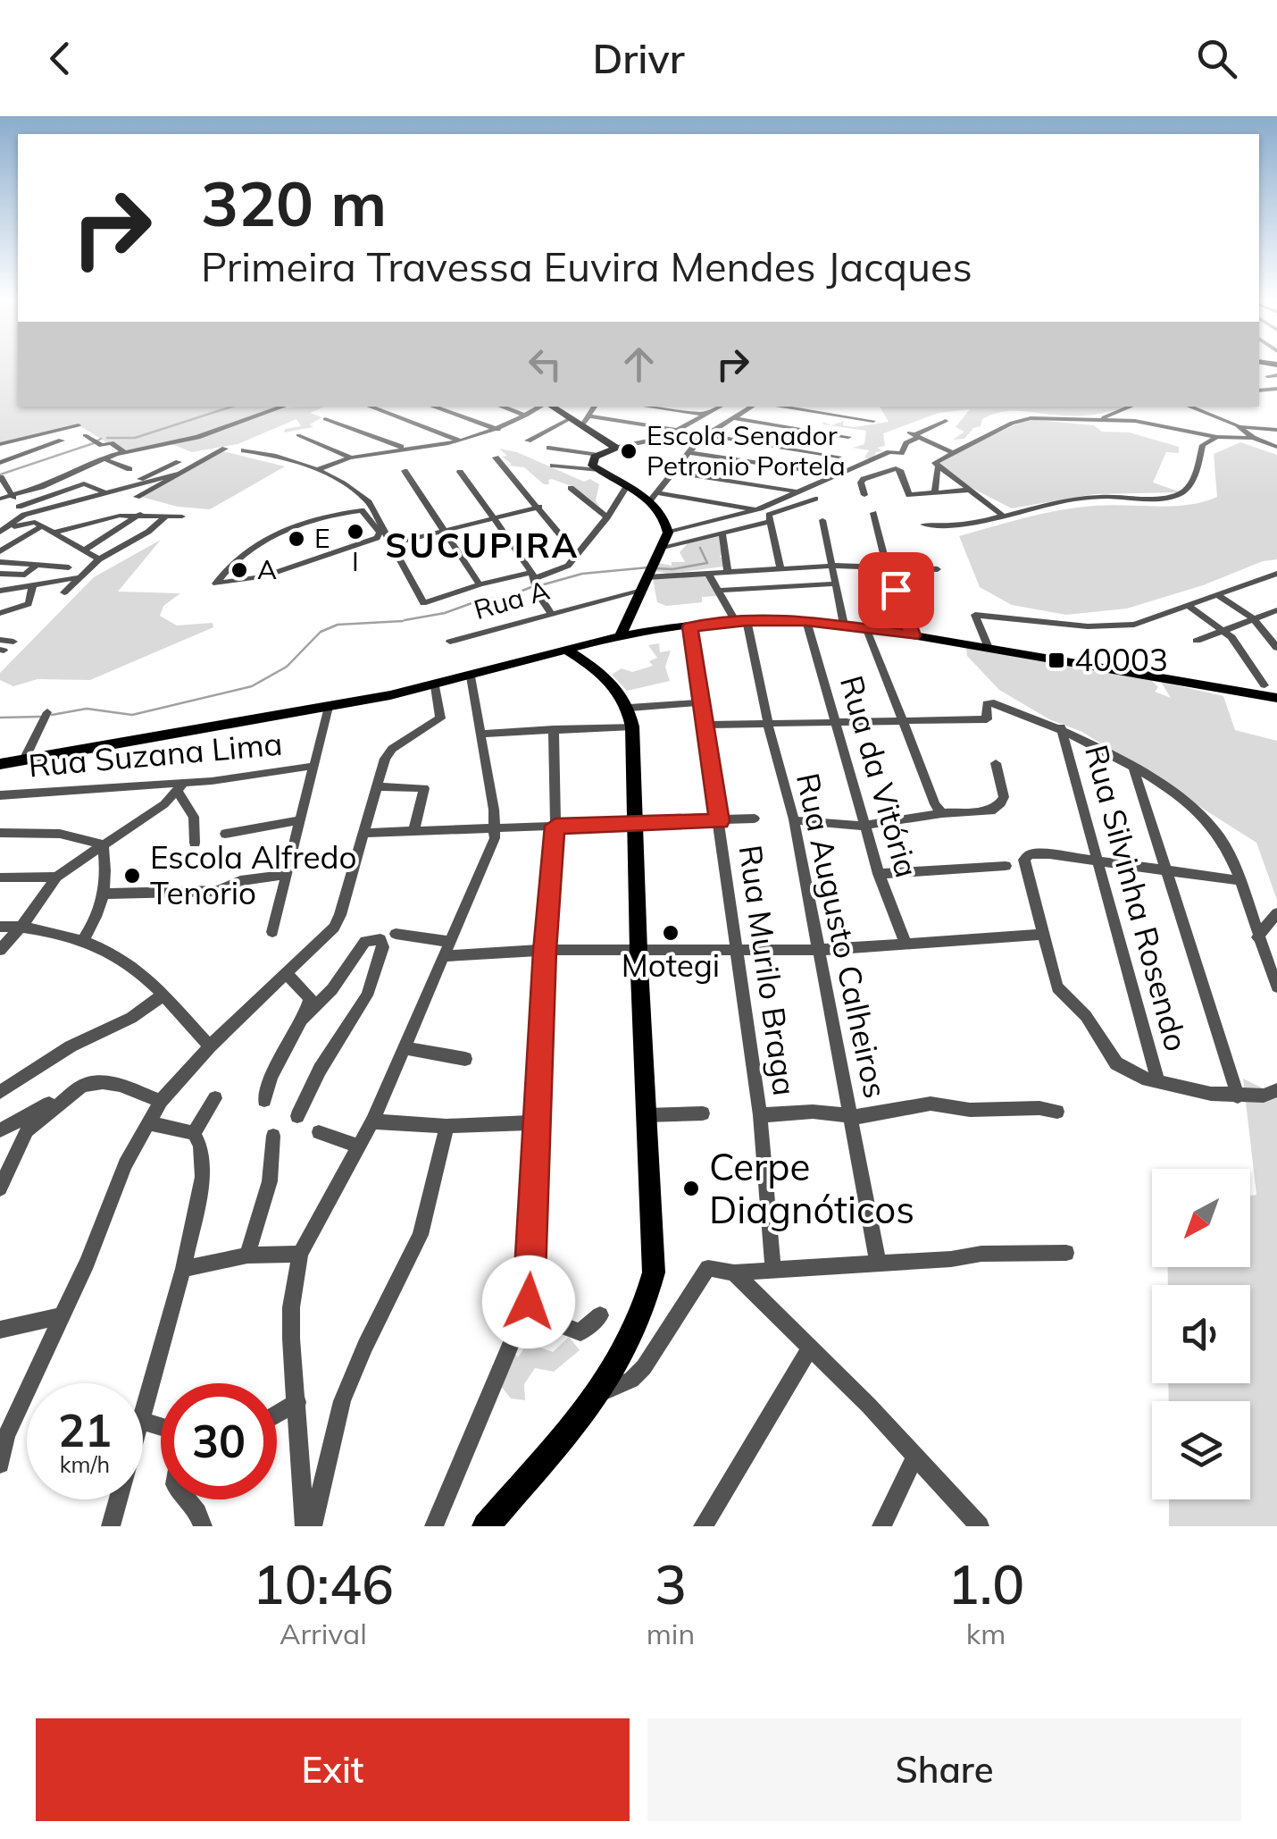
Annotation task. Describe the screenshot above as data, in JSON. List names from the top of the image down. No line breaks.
{"streets":{"street":["Rua A","Rua Suzana Lima","Rua da Vitória","Rua Silvinha Rosendo","Rua Augusto Calheiros","Rua Murilo Braga"]},"districts":["SUCUPIRA"],"places":{"other":["Escola Senador Petronio Portela","I","E","A","Escola Alfredo Tenorio","Motegi","Cerpe Diagnóticos"],"transit":["40003"]},"north":"bottom left","page":{"header":"Drivr","turn":["320 m","Primeira Travessa Euvira Mendes Jacques"],"speed":"21 km/h","limit":"30","eta":["10:46","Arrival","3","min","1.0","km"],"buttons":["Exit","Share"]}}
